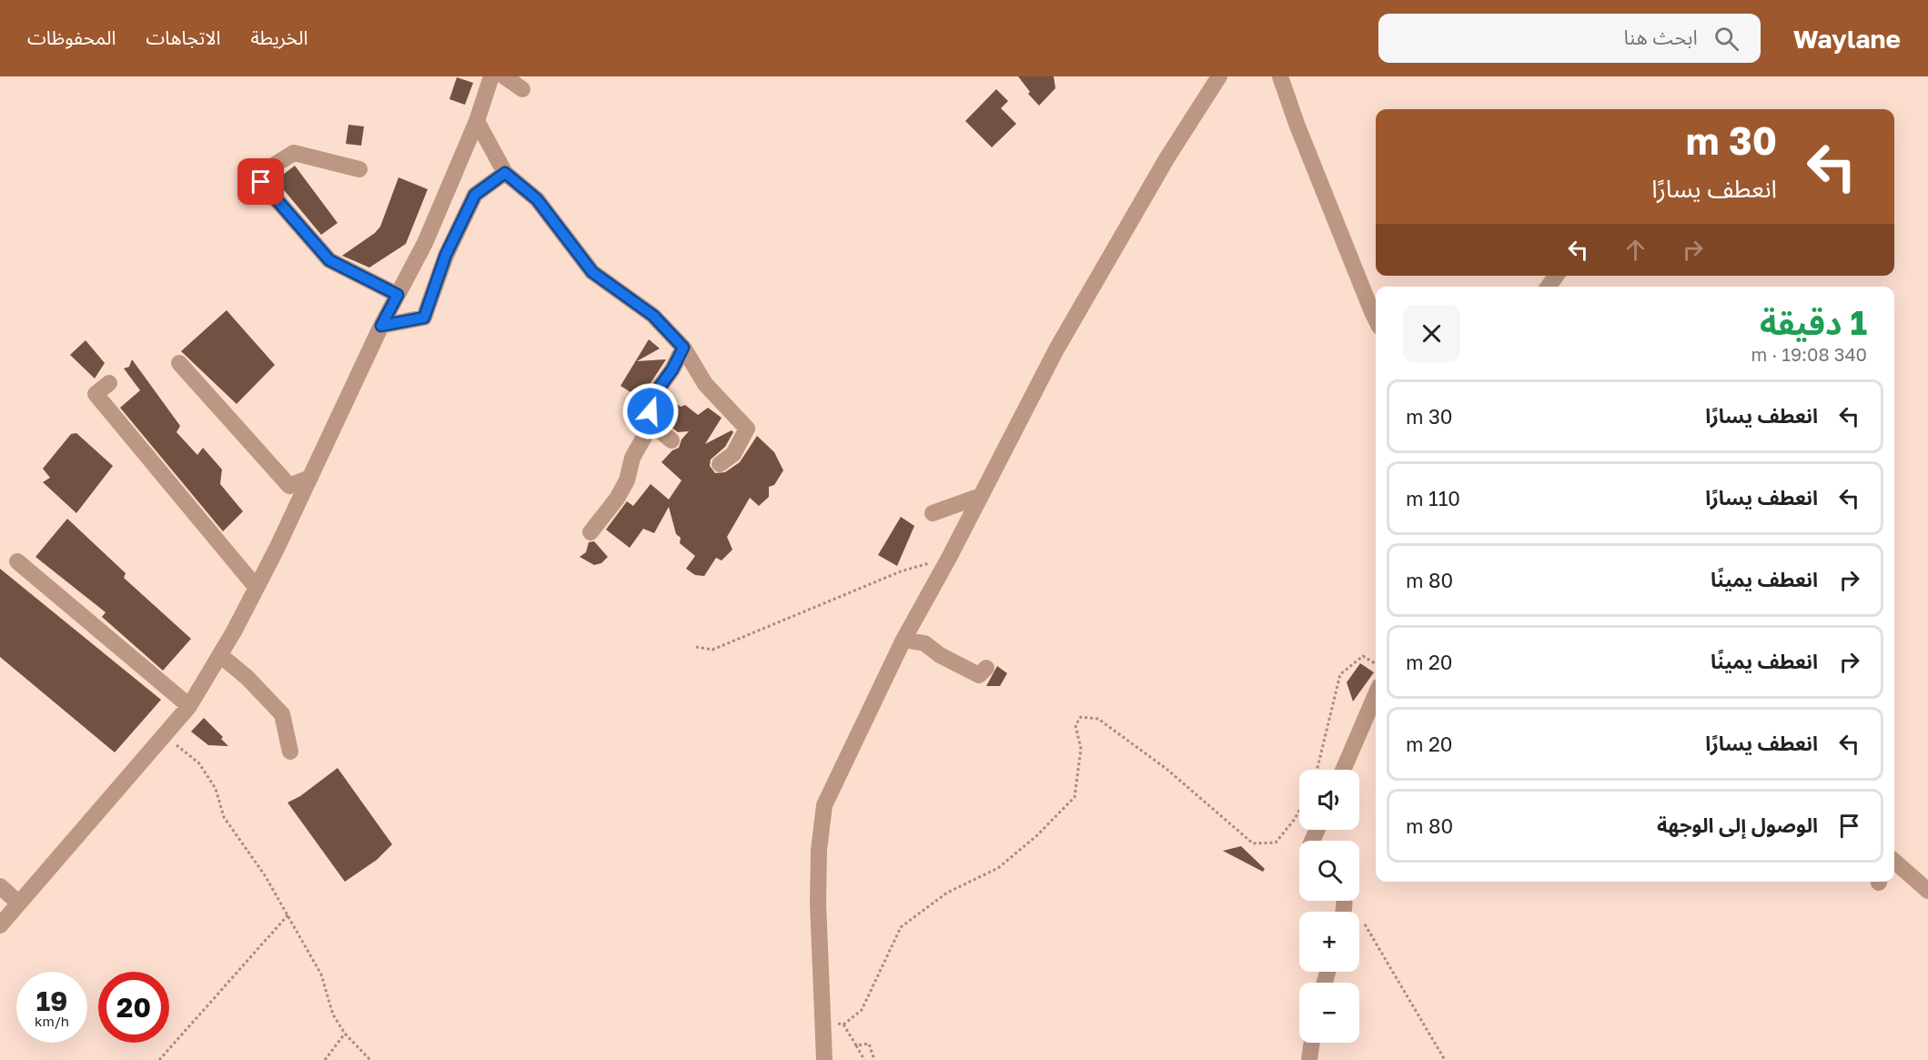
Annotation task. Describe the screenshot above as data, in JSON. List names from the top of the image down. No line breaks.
{"page":{"header":"Waylane","search":"ابحث هنا","nav":["الخريطة","الاتجاهات","المحفوظات"],"turn":["30 m","انعطف يسارًا"],"heading":["1 دقيقة","340 m · 19:08"],"list":[{"name":"انعطف يسارًا","value":"30 m"},{"name":"انعطف يسارًا","value":"110 m"},{"name":"انعطف يمينًا","value":"80 m"},{"name":"انعطف يمينًا","value":"20 m"},{"name":"انعطف يسارًا","value":"20 m"},{"name":"الوصول إلى الوجهة","value":"80 m"}],"map_buttons":["+","−"],"speed":"19 km/h","limit":"20"}}
